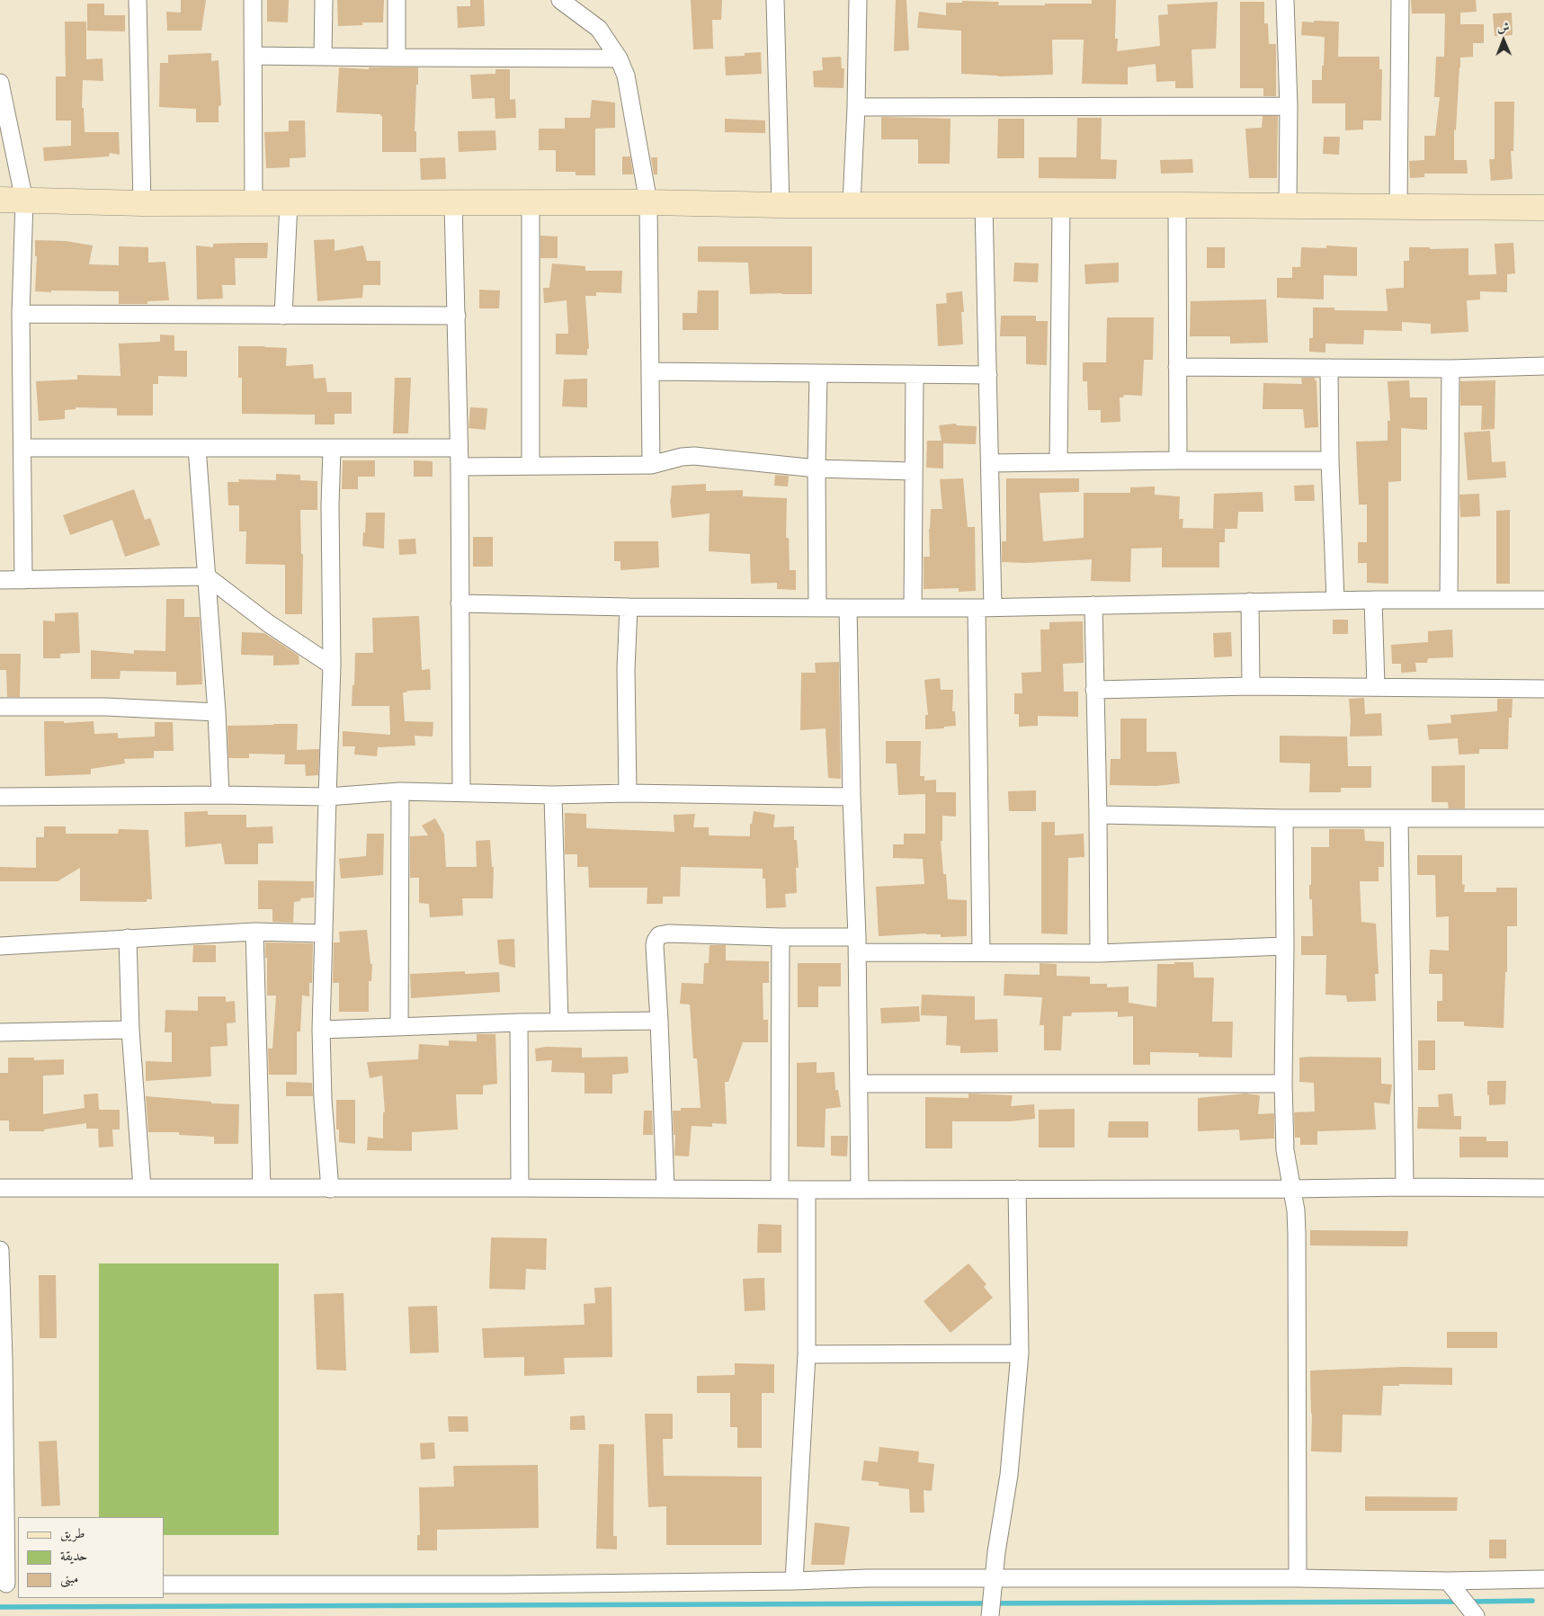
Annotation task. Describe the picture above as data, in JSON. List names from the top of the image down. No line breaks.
{"legend":["طريق","حديقة","مبنى"],"north":"top"}
